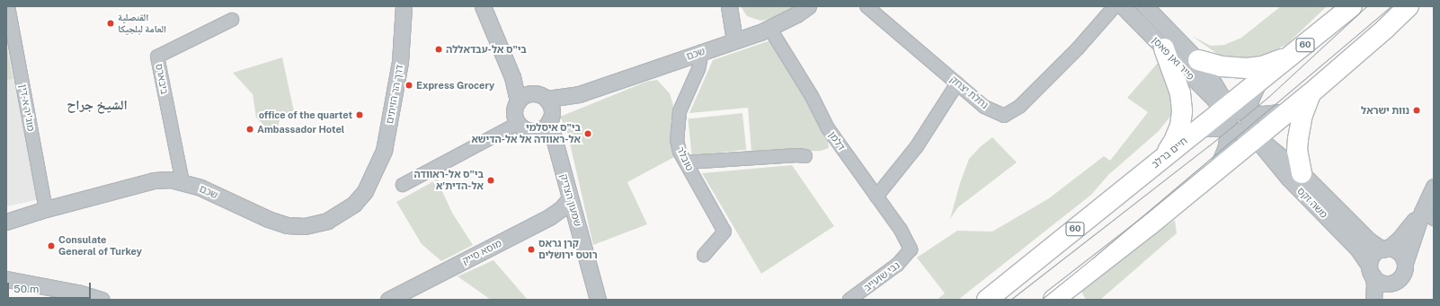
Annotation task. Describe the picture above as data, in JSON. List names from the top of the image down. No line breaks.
{"streets":{"highway":["60","חיים ברלב"],"street":["שכם","פייר ואן פאסן","ביבארס","נחלת יצחק","דרך הר הזיתים","מוג'יר א-דין","דלמן","טובלר","שמעון הצדיק","משה זקס","מוסא סייק","נבי שועייב"]},"crossings":[["שכם","ביבארס"],["שכם","דרך הר הזיתים"],["שכם","מוג'יר א-דין"],["שכם","דלמן"],["שכם","טובלר"],["שכם","שמעון הצדיק"],["פייר ואן פאסן","חיים ברלב"],["פייר ואן פאסן","משה זקס"],["דלמן","נבי שועייב"],["חיים ברלב","משה זקס"],["שמעון הצדיק","מוסא סייק"]],"districts":["الشيخ جراح"],"places":["القنصلية العامة لبلجيكا","בי\"ס אל-עבדאללה","Express Grocery","נוות ישראל","office of the quartet","Ambassador Hotel","בי\"ס איסלמי אל-ראוודה אל אל-הדישא","בי\"ס אל-ראוודה אל-הדית'א","Consulate General of Turkey","קרן גראס רוטס ירושלים"],"scale_bar":"50 m"}
